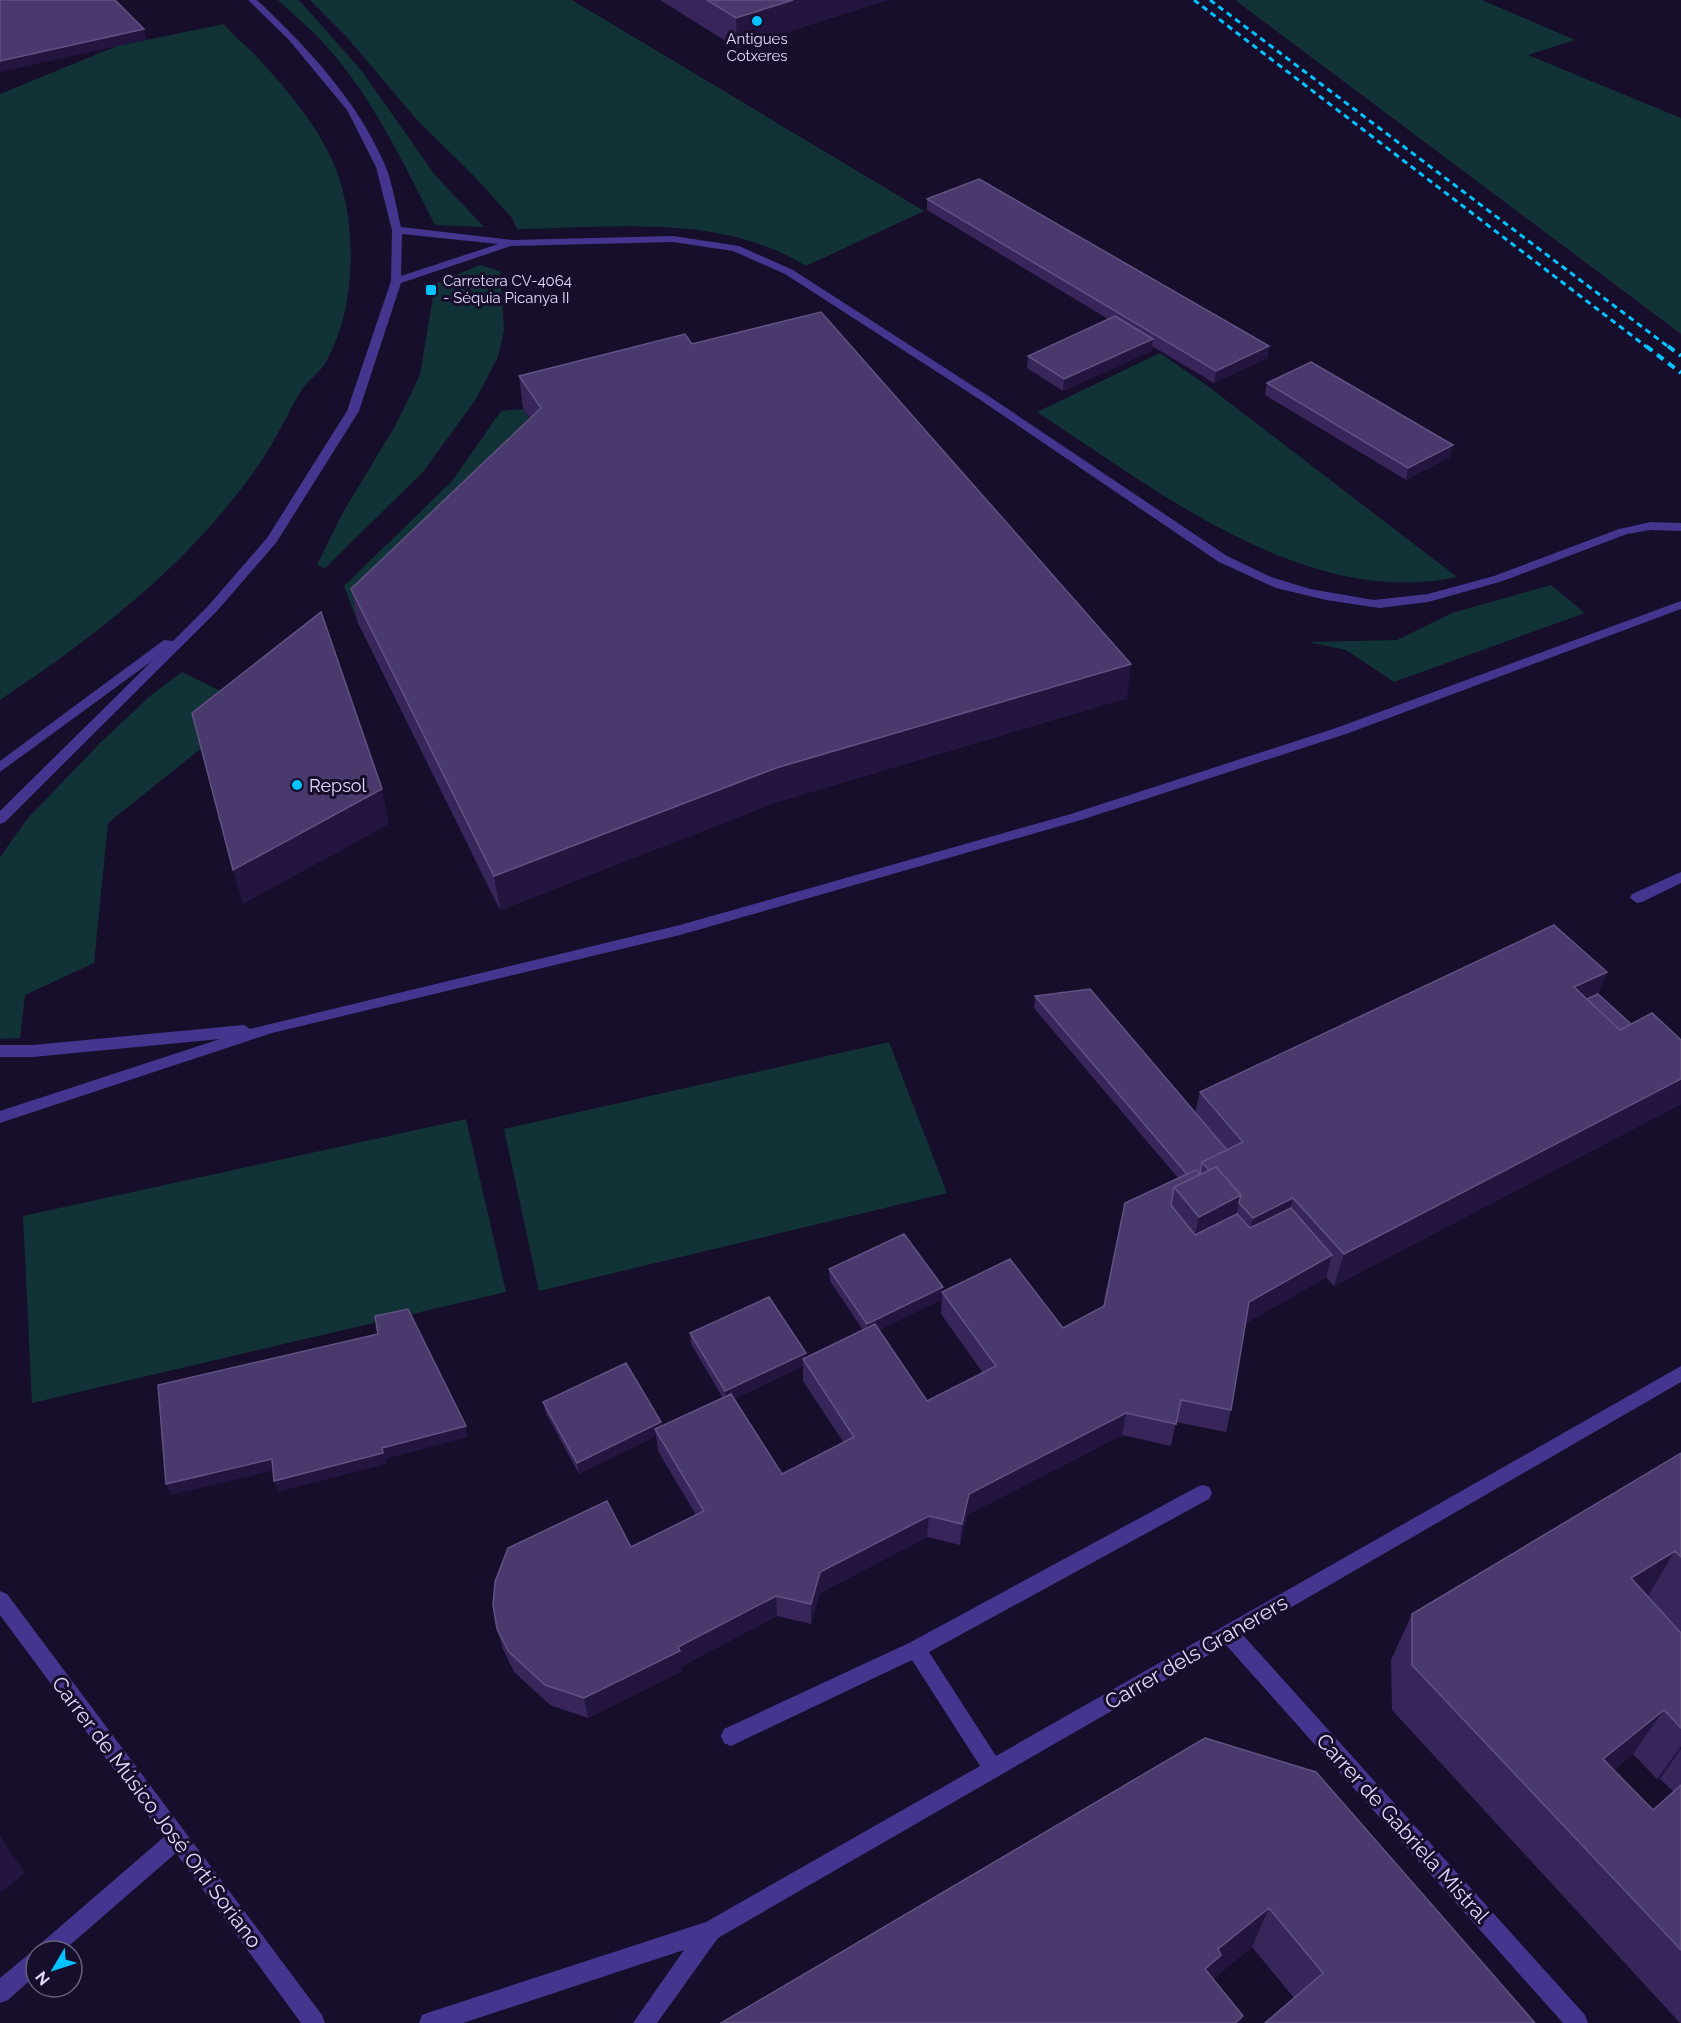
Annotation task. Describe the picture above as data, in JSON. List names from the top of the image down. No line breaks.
{"streets":{"street":["Carrer dels Granerers","Carrer de Músico José Ortí Soriano","Carrer de Gabriela Mistral"]},"crossings":[["Carrer dels Granerers","Carrer de Gabriela Mistral"]],"places":{"other":["Antigues Cotxeres","Repsol"],"transit":["Carretera CV-4064 - Séquia Picanya II"]},"north":"bottom left"}
